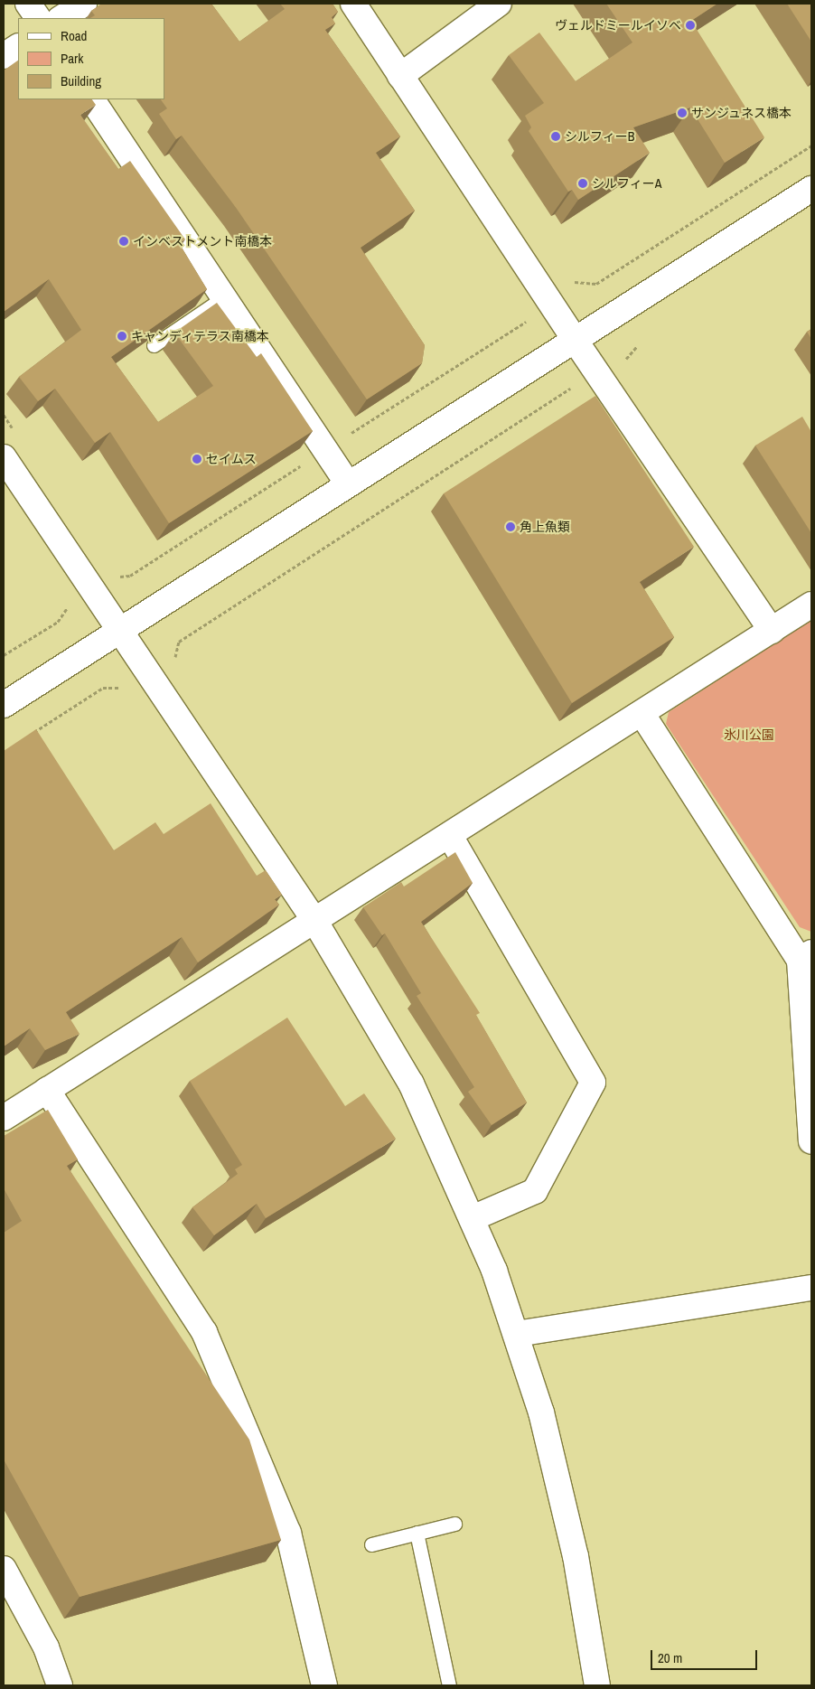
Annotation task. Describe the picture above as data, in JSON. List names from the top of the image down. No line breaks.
{"parks":["氷川公園"],"places":["ヴェルドミールイソベ","サンジュネス橋本","シルフィーB","シルフィーA","インベストメント南橋本","キャンディテラス南橋本","セイムス","角上魚類"],"legend":["Road","Park","Building"],"scale_bar":"20 m"}
